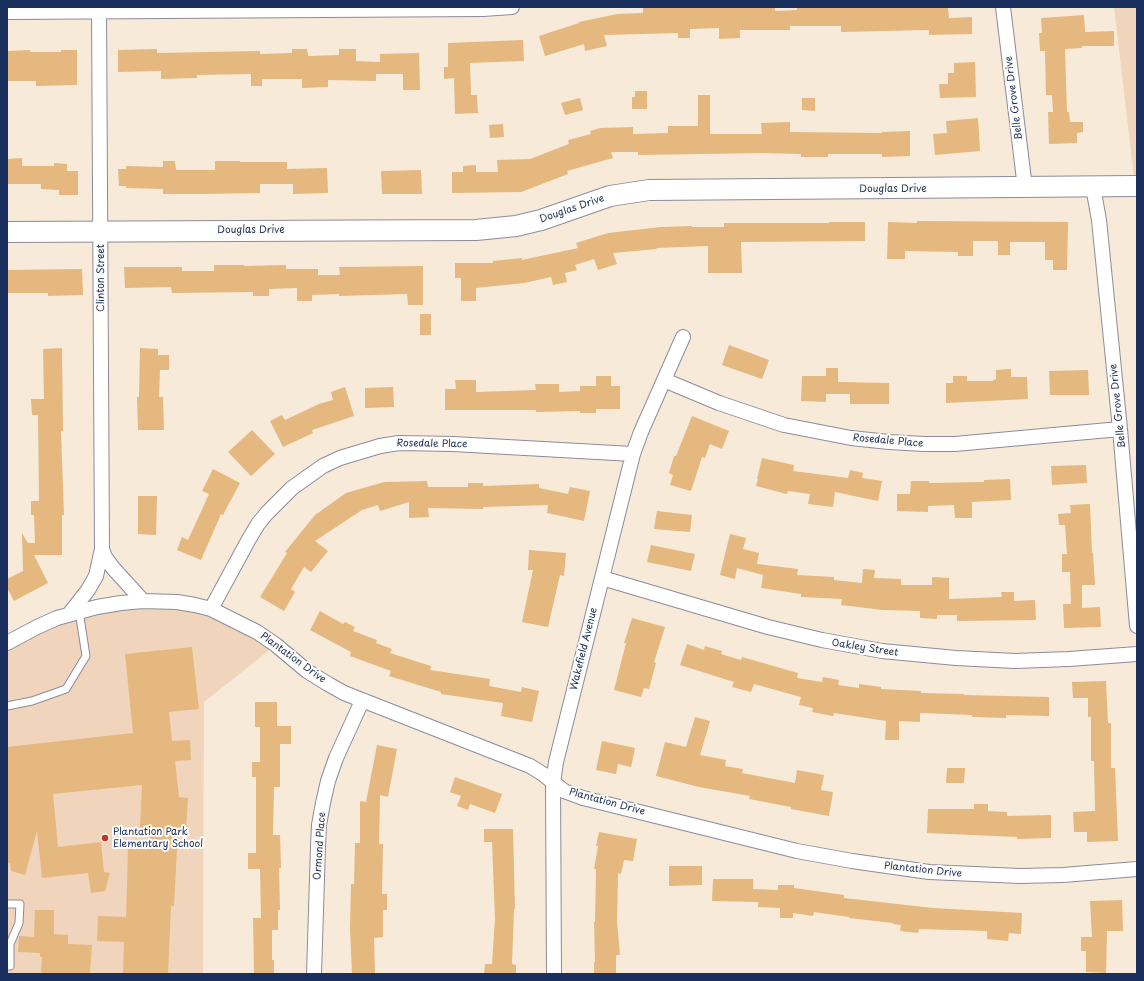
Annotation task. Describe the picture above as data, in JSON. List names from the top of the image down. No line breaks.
{"streets":{"street":["Belle Grove Drive","Douglas Drive","Clinton Street","Rosedale Place","Oakley Street","Wakefield Avenue","Plantation Drive","Ormond Place"]},"crossings":[["Belle Grove Drive","Douglas Drive"],["Belle Grove Drive","Rosedale Place"],["Douglas Drive","Clinton Street"],["Clinton Street","Plantation Drive"],["Rosedale Place","Wakefield Avenue"],["Rosedale Place","Plantation Drive"],["Oakley Street","Wakefield Avenue"],["Wakefield Avenue","Plantation Drive"],["Plantation Drive","Ormond Place"]],"places":["Plantation Park Elementary School"]}
